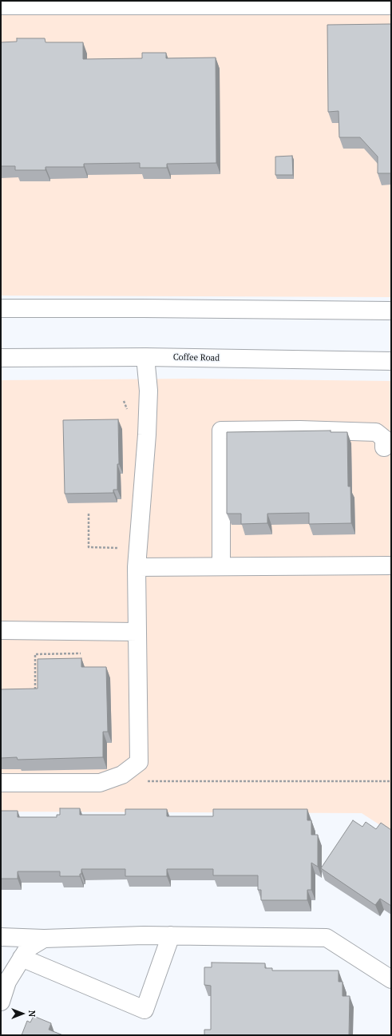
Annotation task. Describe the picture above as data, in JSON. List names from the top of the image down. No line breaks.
{"streets":{"main road":["Coffee Road"]},"north":"right"}
